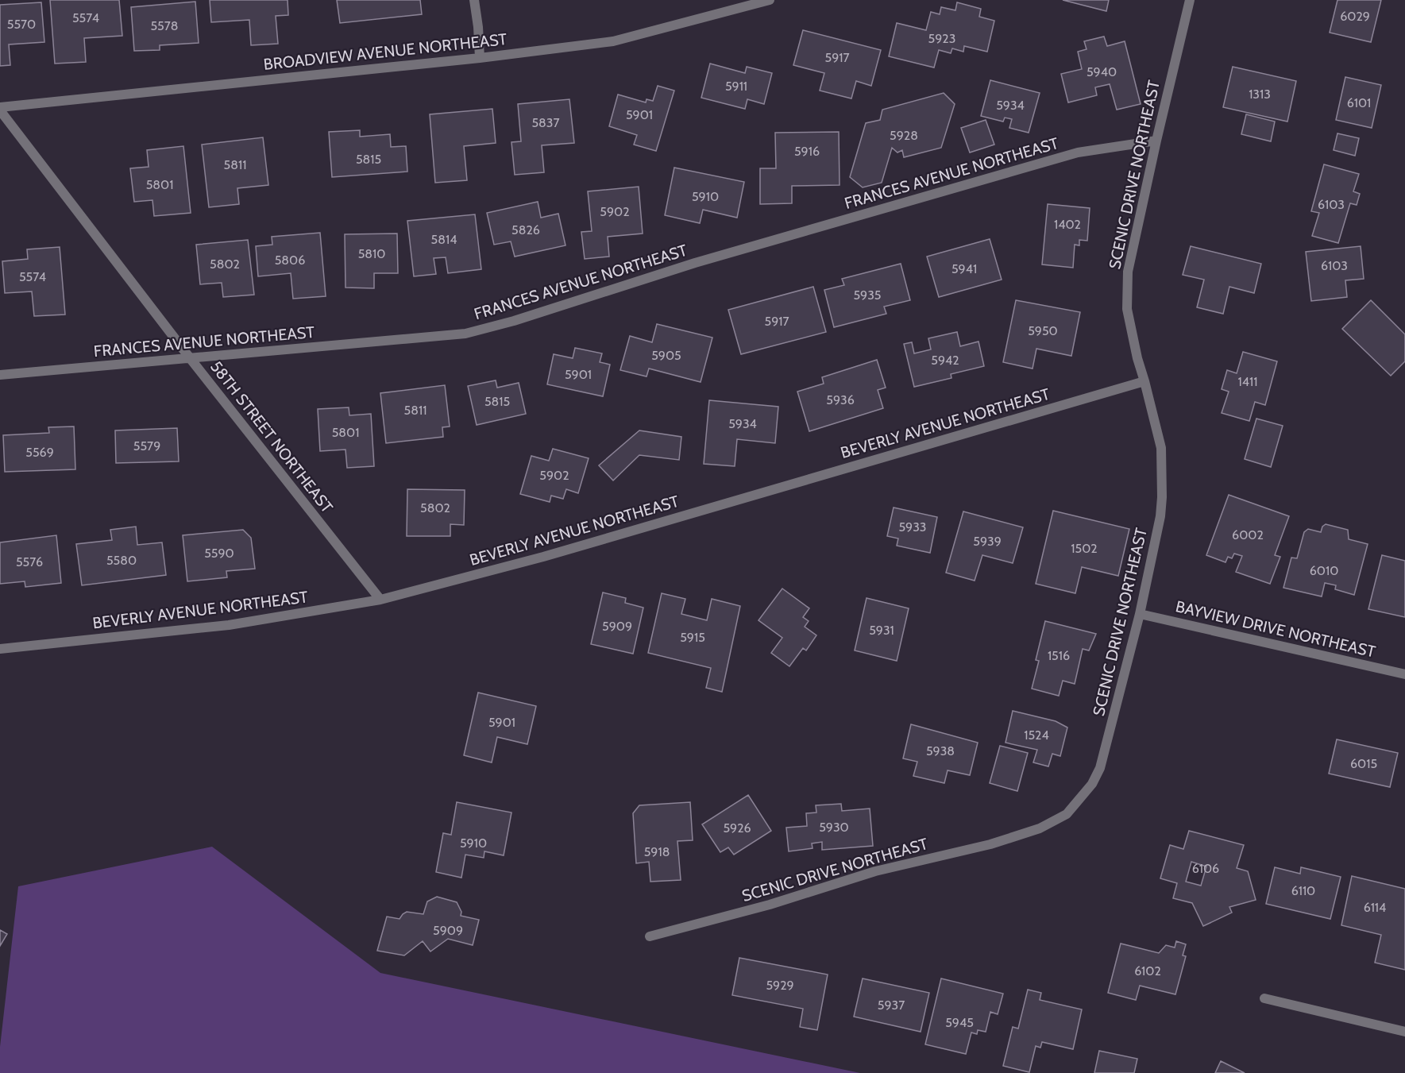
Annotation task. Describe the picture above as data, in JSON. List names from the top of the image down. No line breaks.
{"streets":{"street":["BROADVIEW AVENUE NORTHEAST","FRANCES AVENUE NORTHEAST","SCENIC DRIVE NORTHEAST","BEVERLY AVENUE NORTHEAST","58TH STREET NORTHEAST","BAYVIEW DRIVE NORTHEAST"]},"crossings":[["BROADVIEW AVENUE NORTHEAST","58TH STREET NORTHEAST"],["FRANCES AVENUE NORTHEAST","SCENIC DRIVE NORTHEAST"],["FRANCES AVENUE NORTHEAST","58TH STREET NORTHEAST"],["SCENIC DRIVE NORTHEAST","BEVERLY AVENUE NORTHEAST"],["SCENIC DRIVE NORTHEAST","BAYVIEW DRIVE NORTHEAST"],["BEVERLY AVENUE NORTHEAST","58TH STREET NORTHEAST"]],"house_numbers":["6029","5574","5570","5578","5923","5917","5940","5911","1313","6101","5934","5901","5837","5928","5916","5815","5811","5801","5910","6103","5902","1402","5826","5814","5810","5806","5802","6103","5941","5574","5935","5917","5950","5905","5942","5901","1411","5936","5815","5811","5934","5801","5579","5569","5902","5802","5933","6002","5939","1502","5590","5580","5576","6010","5909","5931","5915","1516","5901","1524","5938","6015","5930","5926","5910","5918","6106","6110","6114","5909","6102","5929","5937","5945"]}
